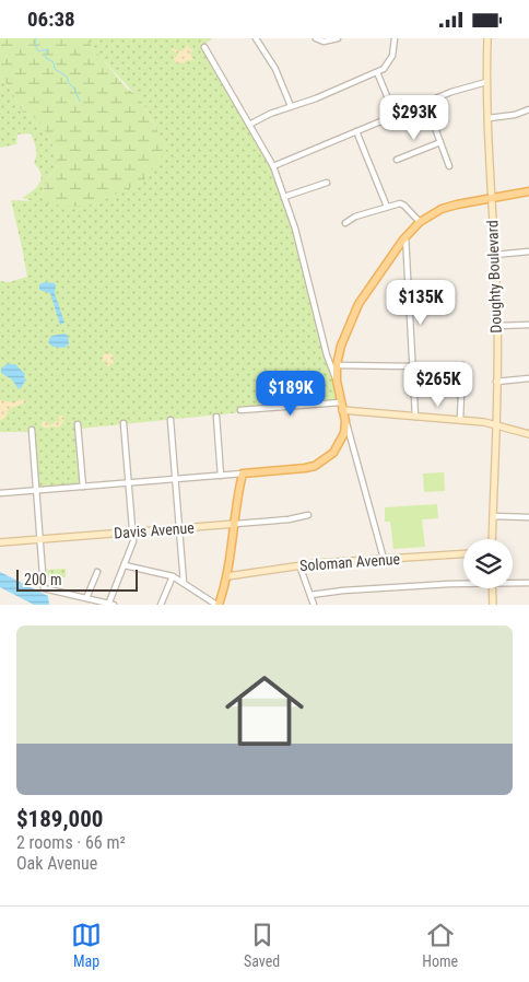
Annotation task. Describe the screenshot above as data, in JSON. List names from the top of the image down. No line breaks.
{"streets":{"street":["Doughty Boulevard","Davis Avenue","Soloman Avenue"]},"scale_bar":"200 m","page":{"status":"06:38","price":["$293K","$135K","$265K","$189K"],"scale":"200 m","list":[{"name":"$189,000","note":"2 rooms · 66 m² · Oak Avenue"}],"tabs":["Map","Saved","Home"]}}
